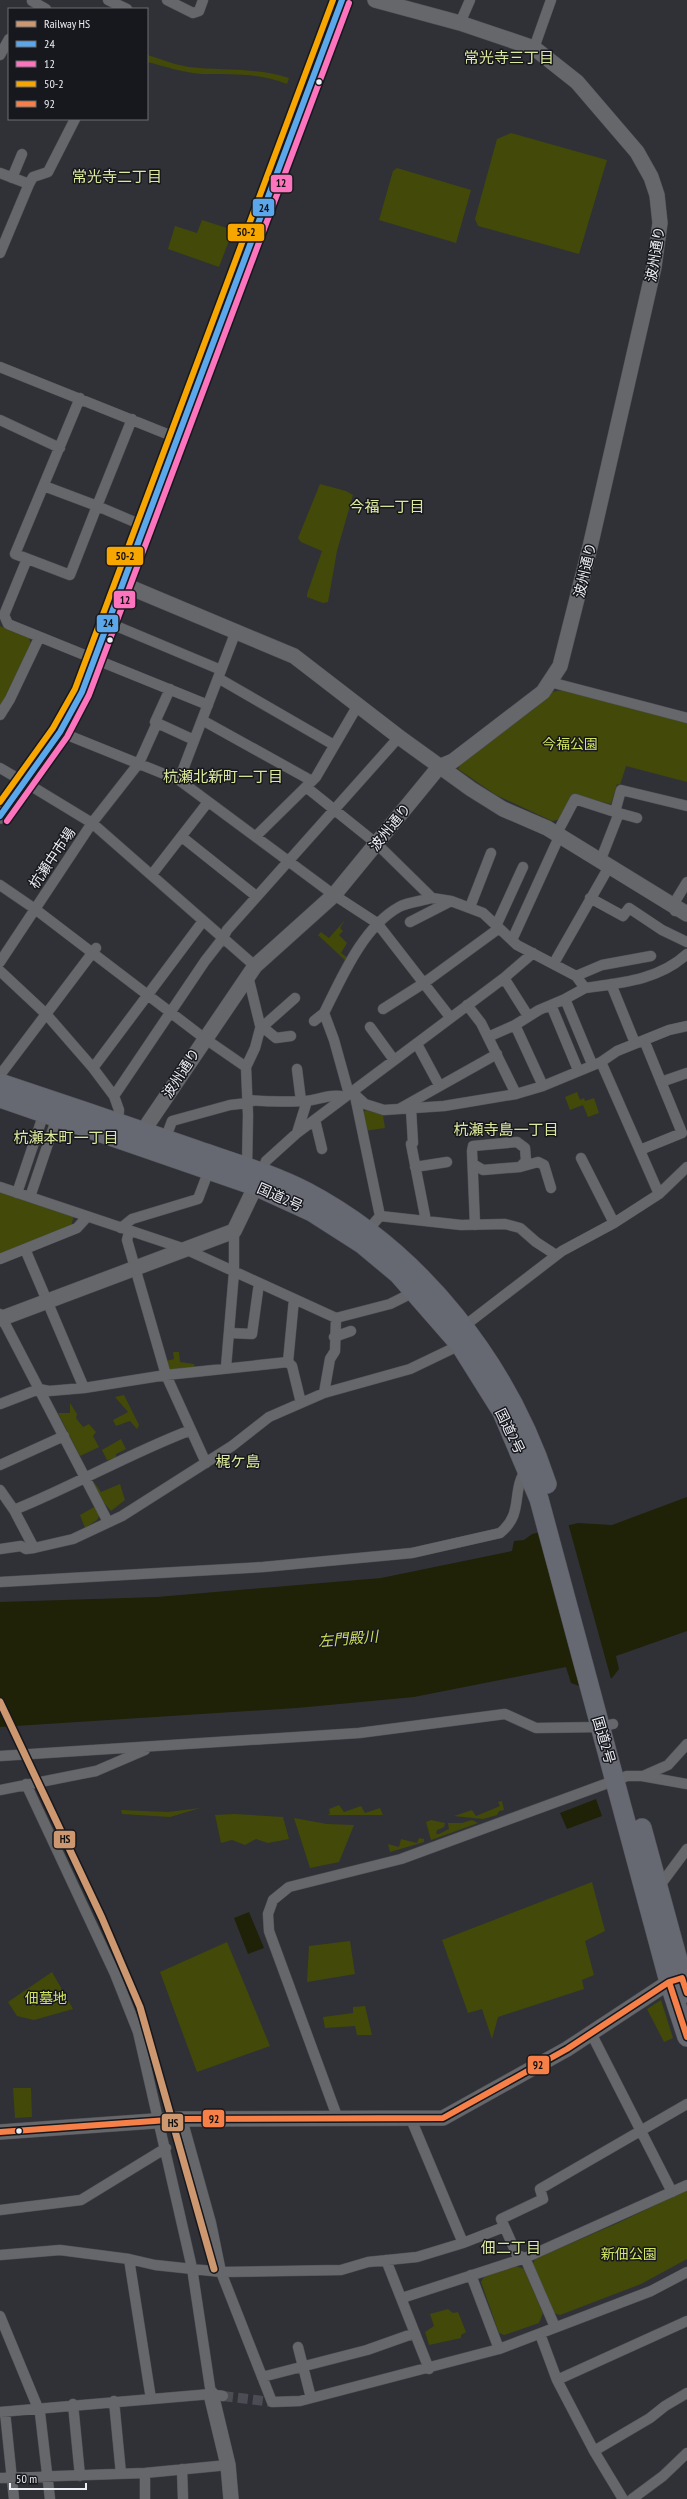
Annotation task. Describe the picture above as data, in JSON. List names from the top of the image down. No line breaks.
{"streets":{"highway":["国道2号"],"street":["波州通り","杭瀬中市場"]},"crossings":[["波州通り","杭瀬中市場"],["波州通り","国道2号"]],"districts":["常光寺三丁目","常光寺二丁目","今福一丁目","杭瀬北新町一丁目","杭瀬寺島一丁目","杭瀬本町一丁目","梶ケ島","佃二丁目"],"water":["左門殿川"],"parks":["今福公園","佃墓地","新佃公園"],"lines":["transit line 24","transit line 50-2","transit line 12","rail line HS","transit line 92"],"legend":["Railway HS","24","12","50-2","92"],"scale_bar":"50 m"}
